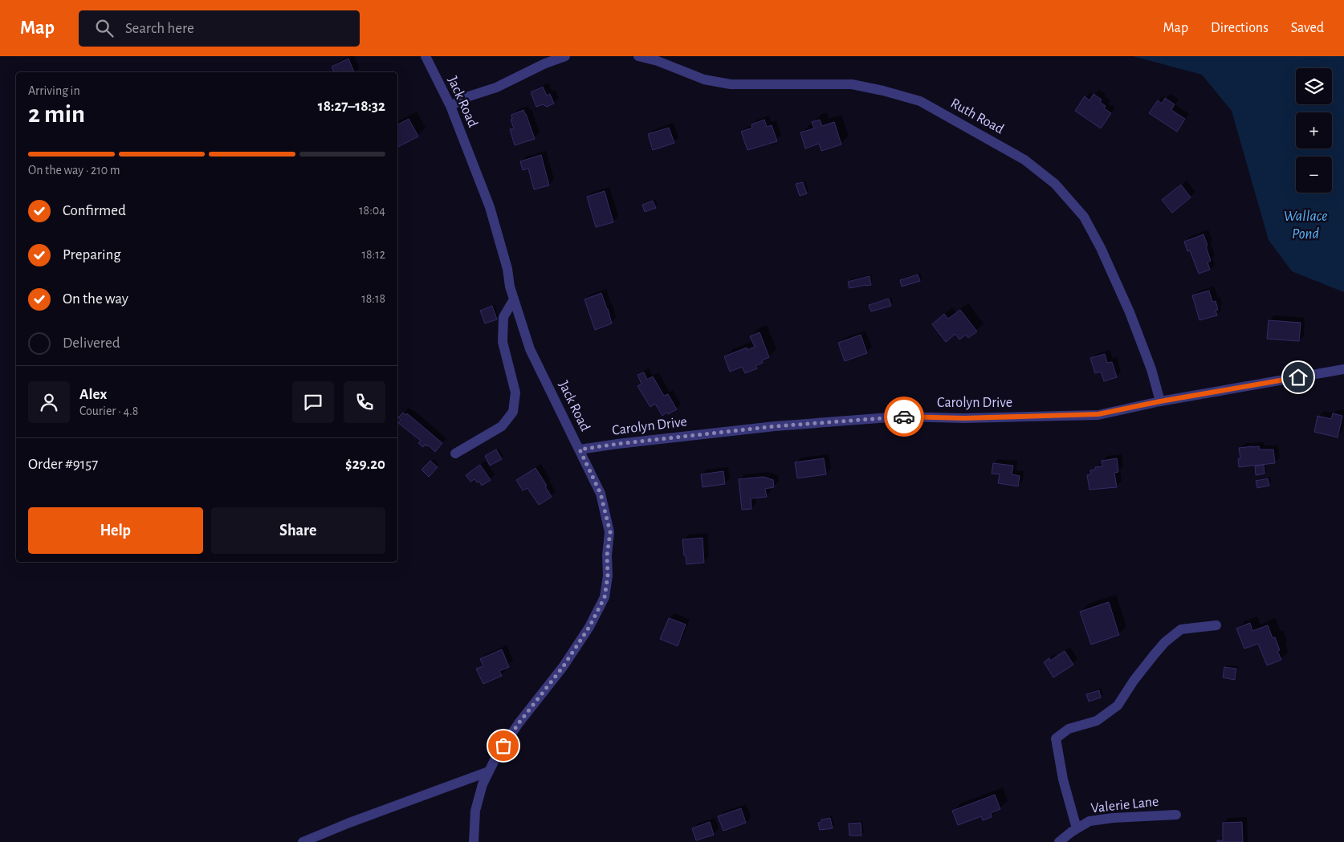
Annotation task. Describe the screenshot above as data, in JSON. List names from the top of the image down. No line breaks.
{"streets":{"street":["Jack Road","Ruth Road","Carolyn Drive","Valerie Lane"]},"crossings":[["Jack Road","Carolyn Drive"],["Ruth Road","Carolyn Drive"]],"water":["Wallace Pond"],"page":{"header":"Map","search":"Search here","nav":["Map","Directions","Saved"],"map_buttons":["+","−"],"heading":["2 min","Arriving in","18:27–18:32"],"panel":["Alex","Courier · 4.8","Order #9157","$29.20"],"bar":"On the way · 210 m","list":[["Confirmed","18:04"],["Preparing","18:12"],["On the way","18:18"],"Delivered"],"buttons":["Help","Share"]}}
